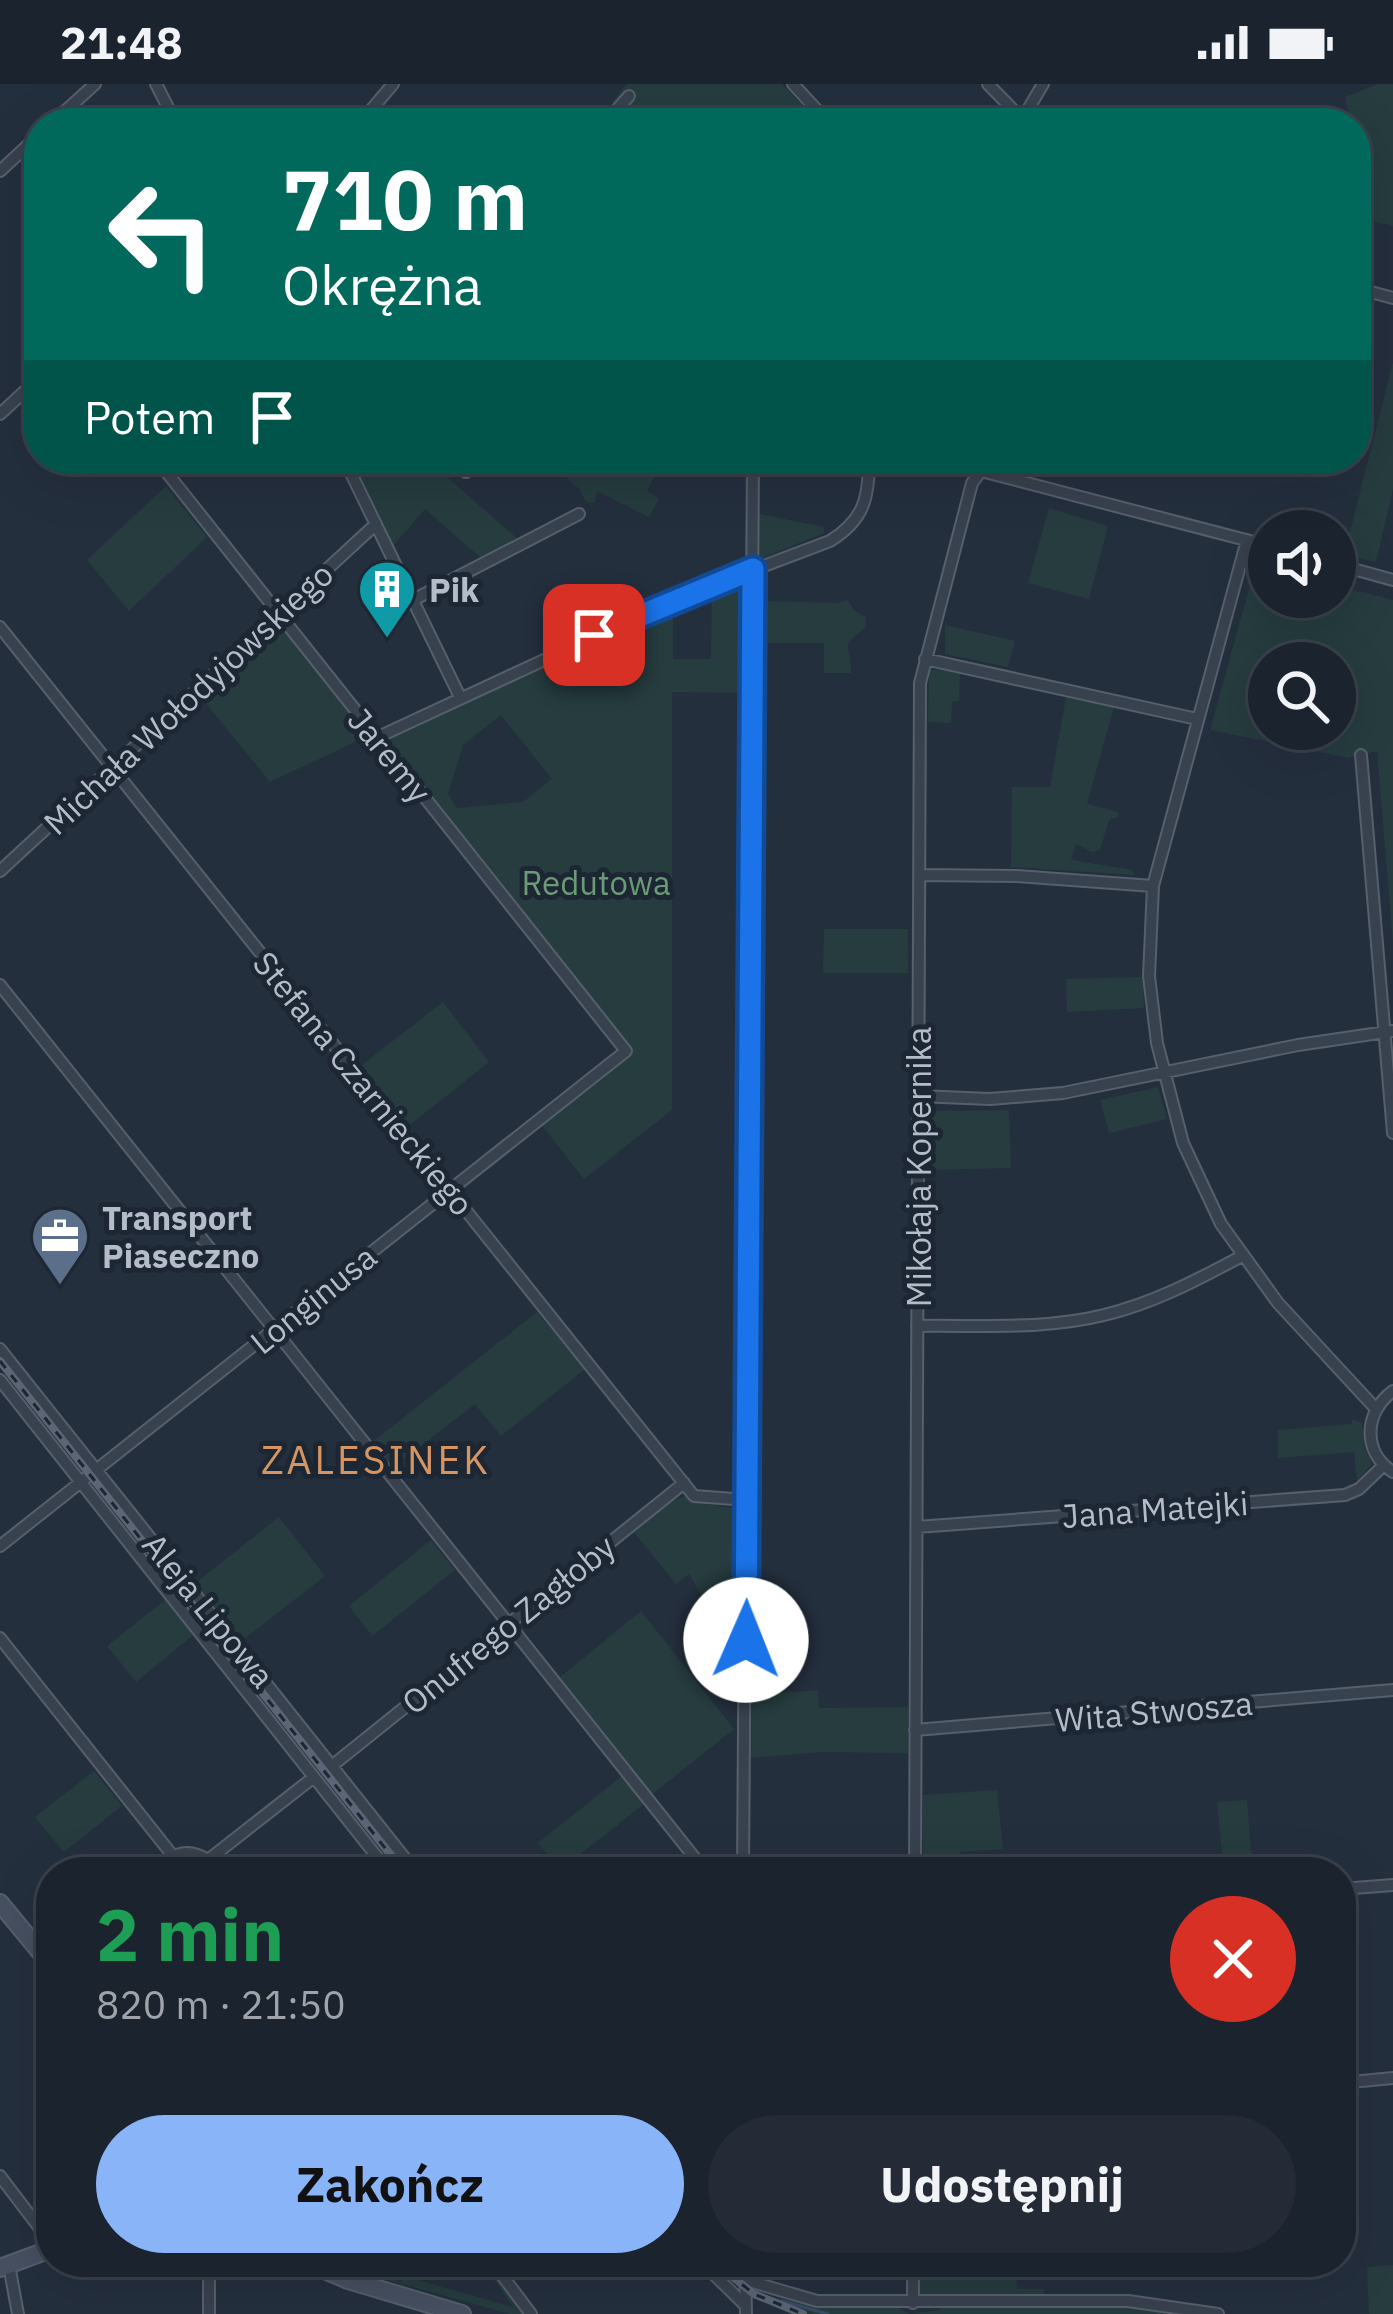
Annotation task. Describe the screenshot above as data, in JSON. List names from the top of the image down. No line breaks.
{"streets":{"street":["Michała Wołodyjowskiego","Jaremy","Stefana Czarnieckiego","Mikołaja Kopernika","Longinusa","Jana Matejki","Aleja Lipowa","Onufrego Zagłoby","Wita Stwosza"]},"crossings":[["Michała Wołodyjowskiego","Jaremy"],["Michała Wołodyjowskiego","Stefana Czarnieckiego"],["Jaremy","Longinusa"],["Stefana Czarnieckiego","Longinusa"],["Stefana Czarnieckiego","Onufrego Zagłoby"],["Mikołaja Kopernika","Jana Matejki"],["Mikołaja Kopernika","Wita Stwosza"],["Longinusa","Aleja Lipowa"],["Aleja Lipowa","Onufrego Zagłoby"]],"districts":["ZALESINEK"],"parks":["Redutowa"],"places":{"building":["Pik"],"office":["Transport Piaseczno"]},"page":{"status":"21:48","turn":["710 m","Okrężna"],"then":"Potem","heading":["2 min","820 m · 21:50"],"buttons":["Zakończ","Udostępnij"]}}
